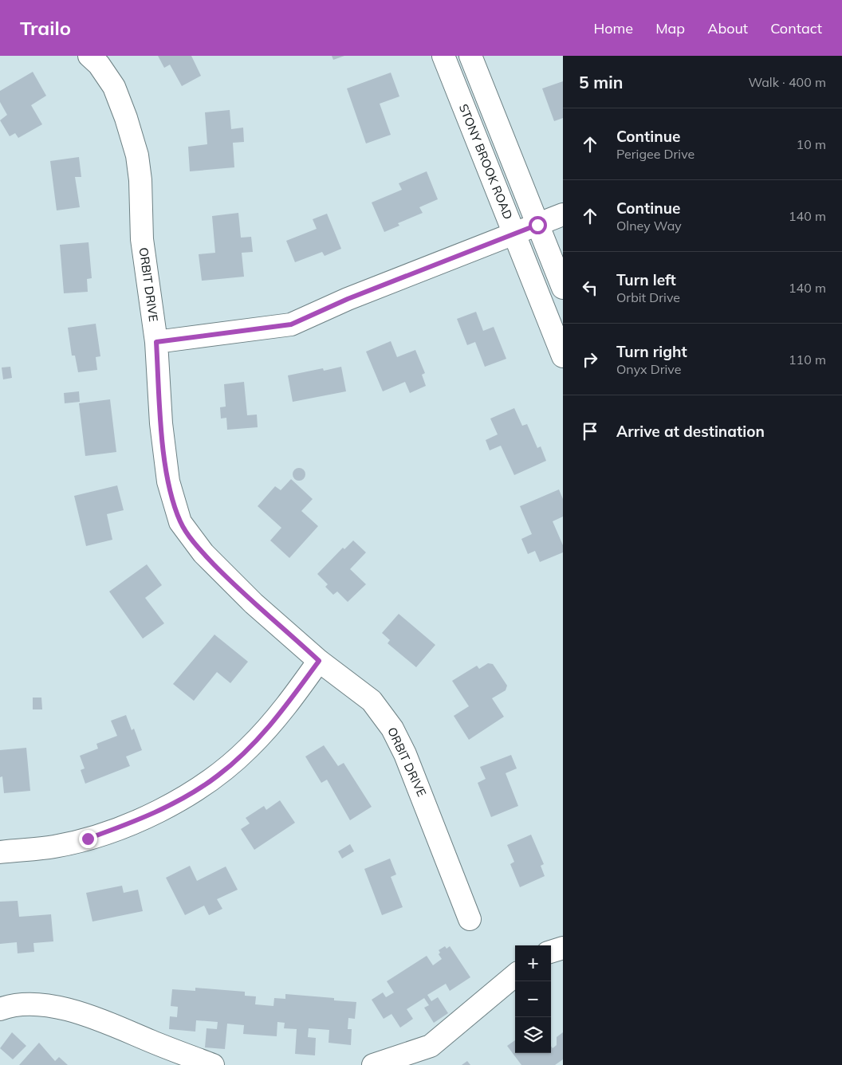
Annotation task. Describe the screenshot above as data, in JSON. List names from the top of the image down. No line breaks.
{"streets":{"street":["STONY BROOK ROAD","ORBIT DRIVE"]},"page":{"header":"Trailo","nav":["Home","Map","About","Contact"],"heading":["5 min","Walk · 400 m"],"list":[["Continue","Perigee Drive","10 m"],["Continue","Olney Way","140 m"],["Turn left","Orbit Drive","140 m"],["Turn right","Onyx Drive","110 m"],"Arrive at destination"],"map_buttons":["+","−"]}}
